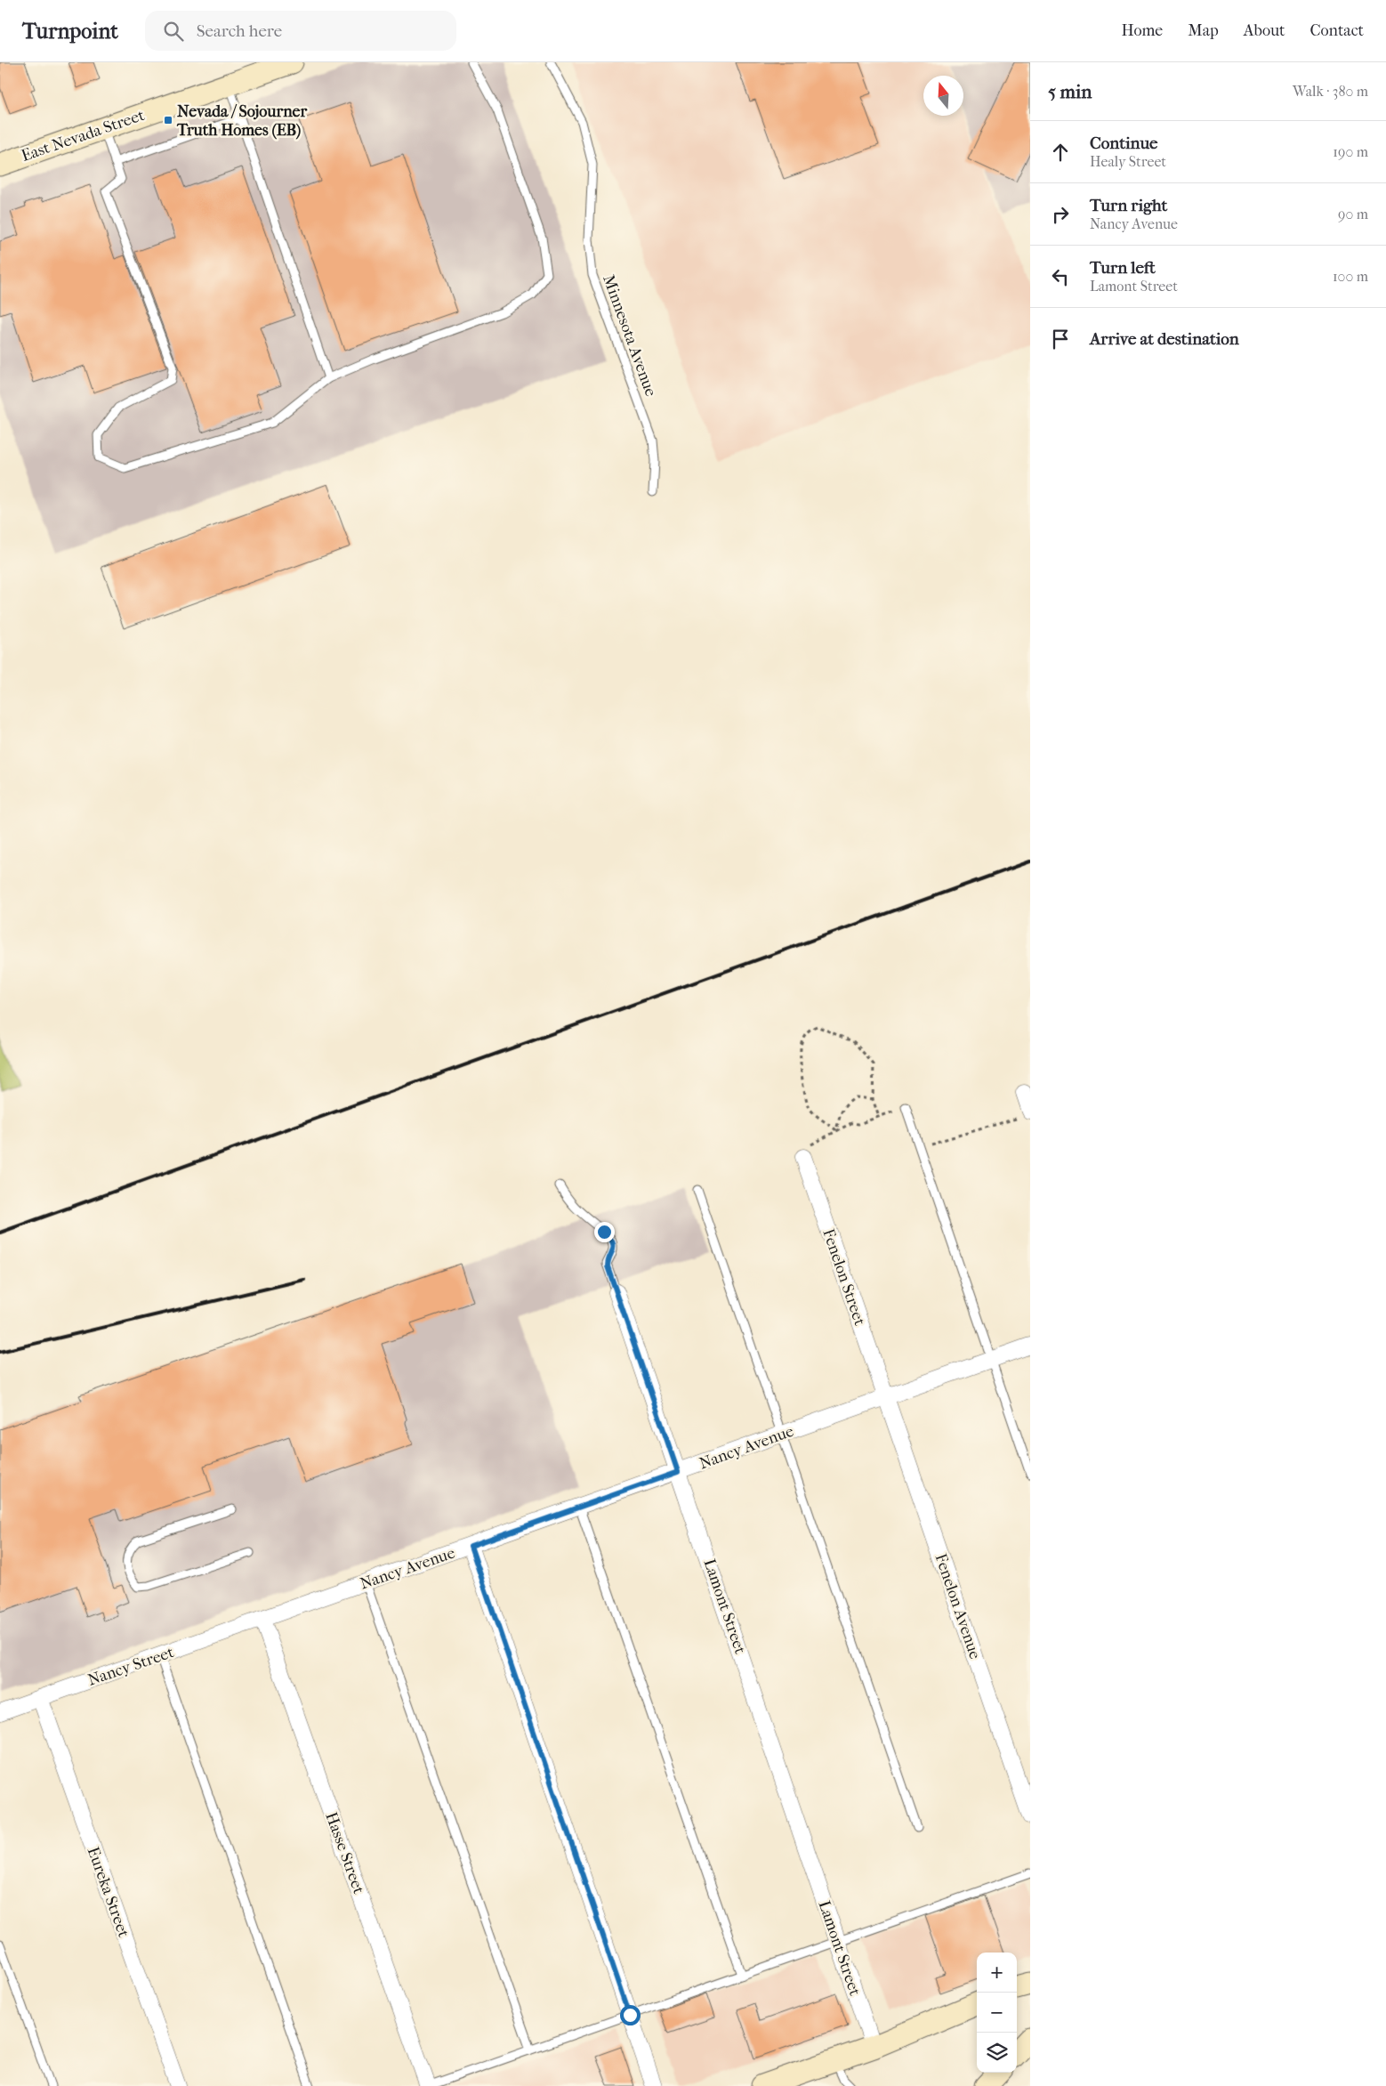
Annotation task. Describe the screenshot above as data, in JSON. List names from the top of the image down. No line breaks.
{"streets":{"street":["East Nevada Street","Fenelon Street","Nancy Avenue","Lamont Street","Fenelon Avenue","Nancy Street","Hasse Street","Eureka Street"],"lane":["Minnesota Avenue"]},"crossings":[["Fenelon Street","Nancy Avenue"],["Fenelon Street","Fenelon Avenue"],["Nancy Avenue","Lamont Street"],["Nancy Avenue","Fenelon Avenue"],["Nancy Avenue","Nancy Street"],["Nancy Avenue","Hasse Street"],["Nancy Street","Hasse Street"],["Nancy Street","Eureka Street"]],"places":{"transit":["Nevada / Sojourner Truth Homes (EB)"]},"north":"top","page":{"header":"Turnpoint","search":"Search here","nav":["Home","Map","About","Contact"],"heading":["5 min","Walk · 380 m"],"list":[["Continue","Healy Street","190 m"],["Turn right","Nancy Avenue","90 m"],["Turn left","Lamont Street","100 m"],"Arrive at destination"],"map_buttons":["+","−"]}}
